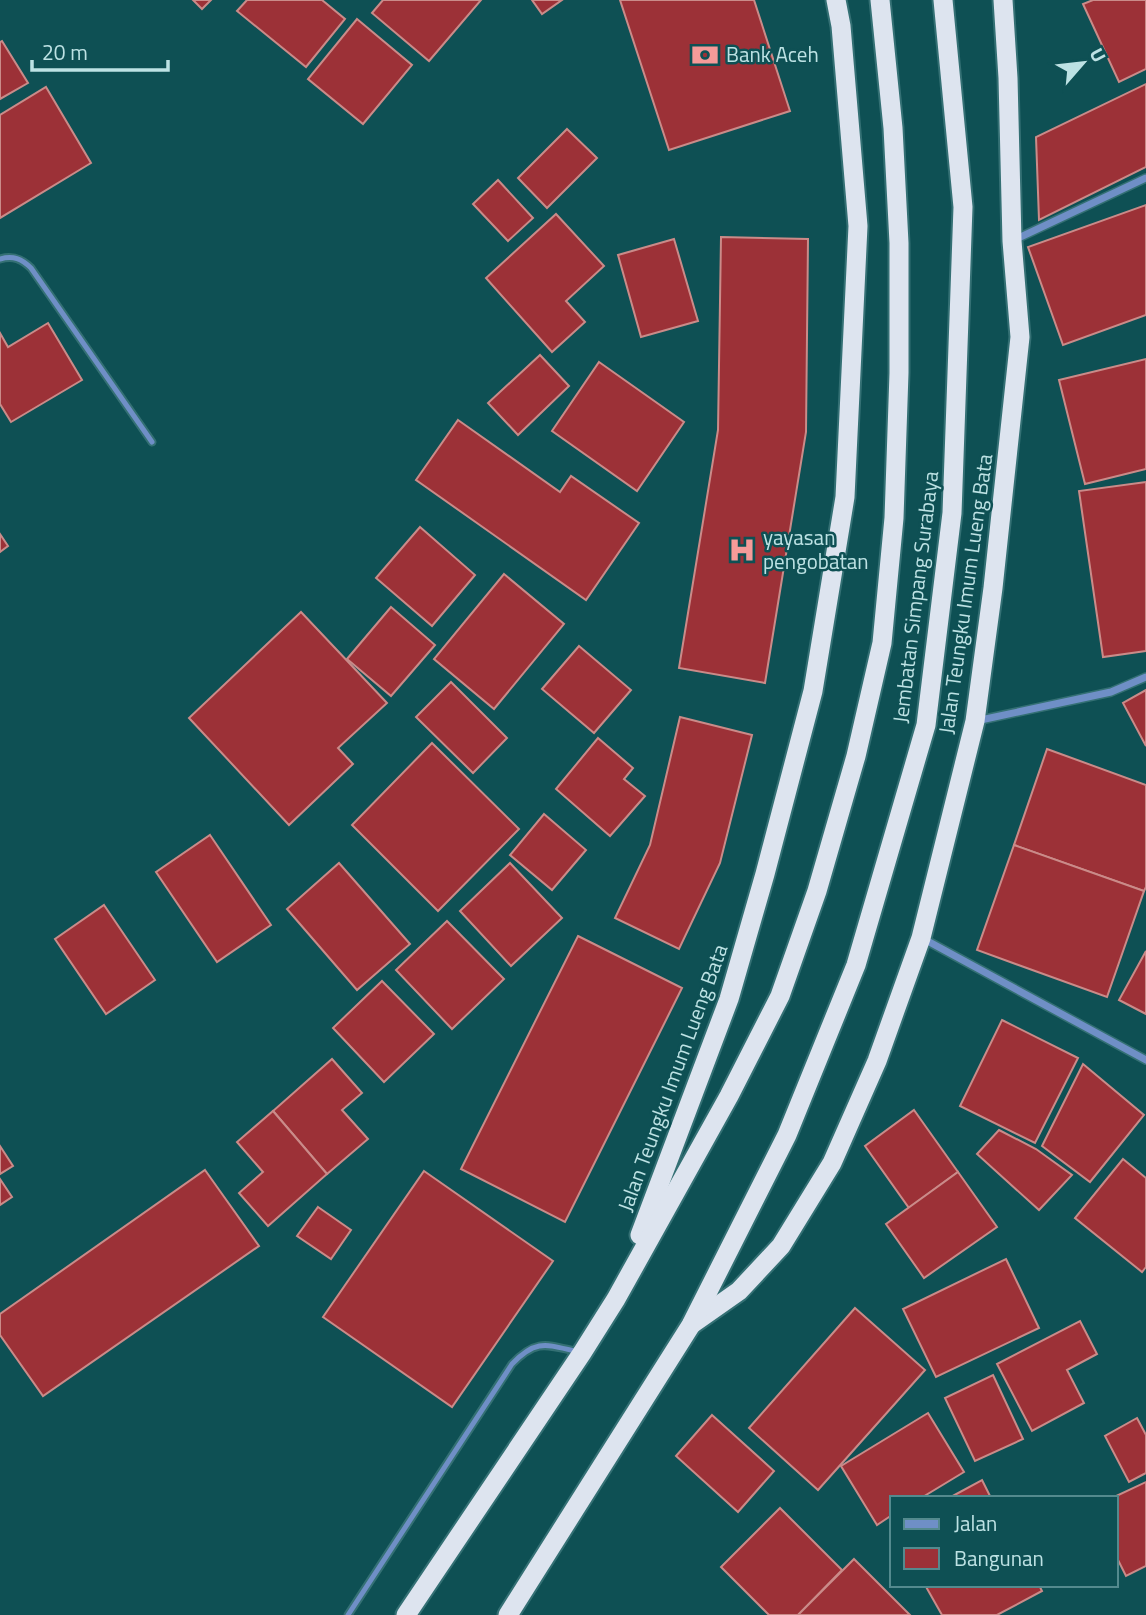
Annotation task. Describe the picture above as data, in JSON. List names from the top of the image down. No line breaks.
{"streets":{"highway":["Jalan Teungku Imum Lueng Bata","Jembatan Simpang Surabaya"]},"crossings":[["Jalan Teungku Imum Lueng Bata","Jembatan Simpang Surabaya"]],"places":{"bank":["Bank Aceh"],"hospital":["yayasan pengobatan"]},"legend":["Jalan","Bangunan"],"scale_bar":"20 m","north":"top right"}
